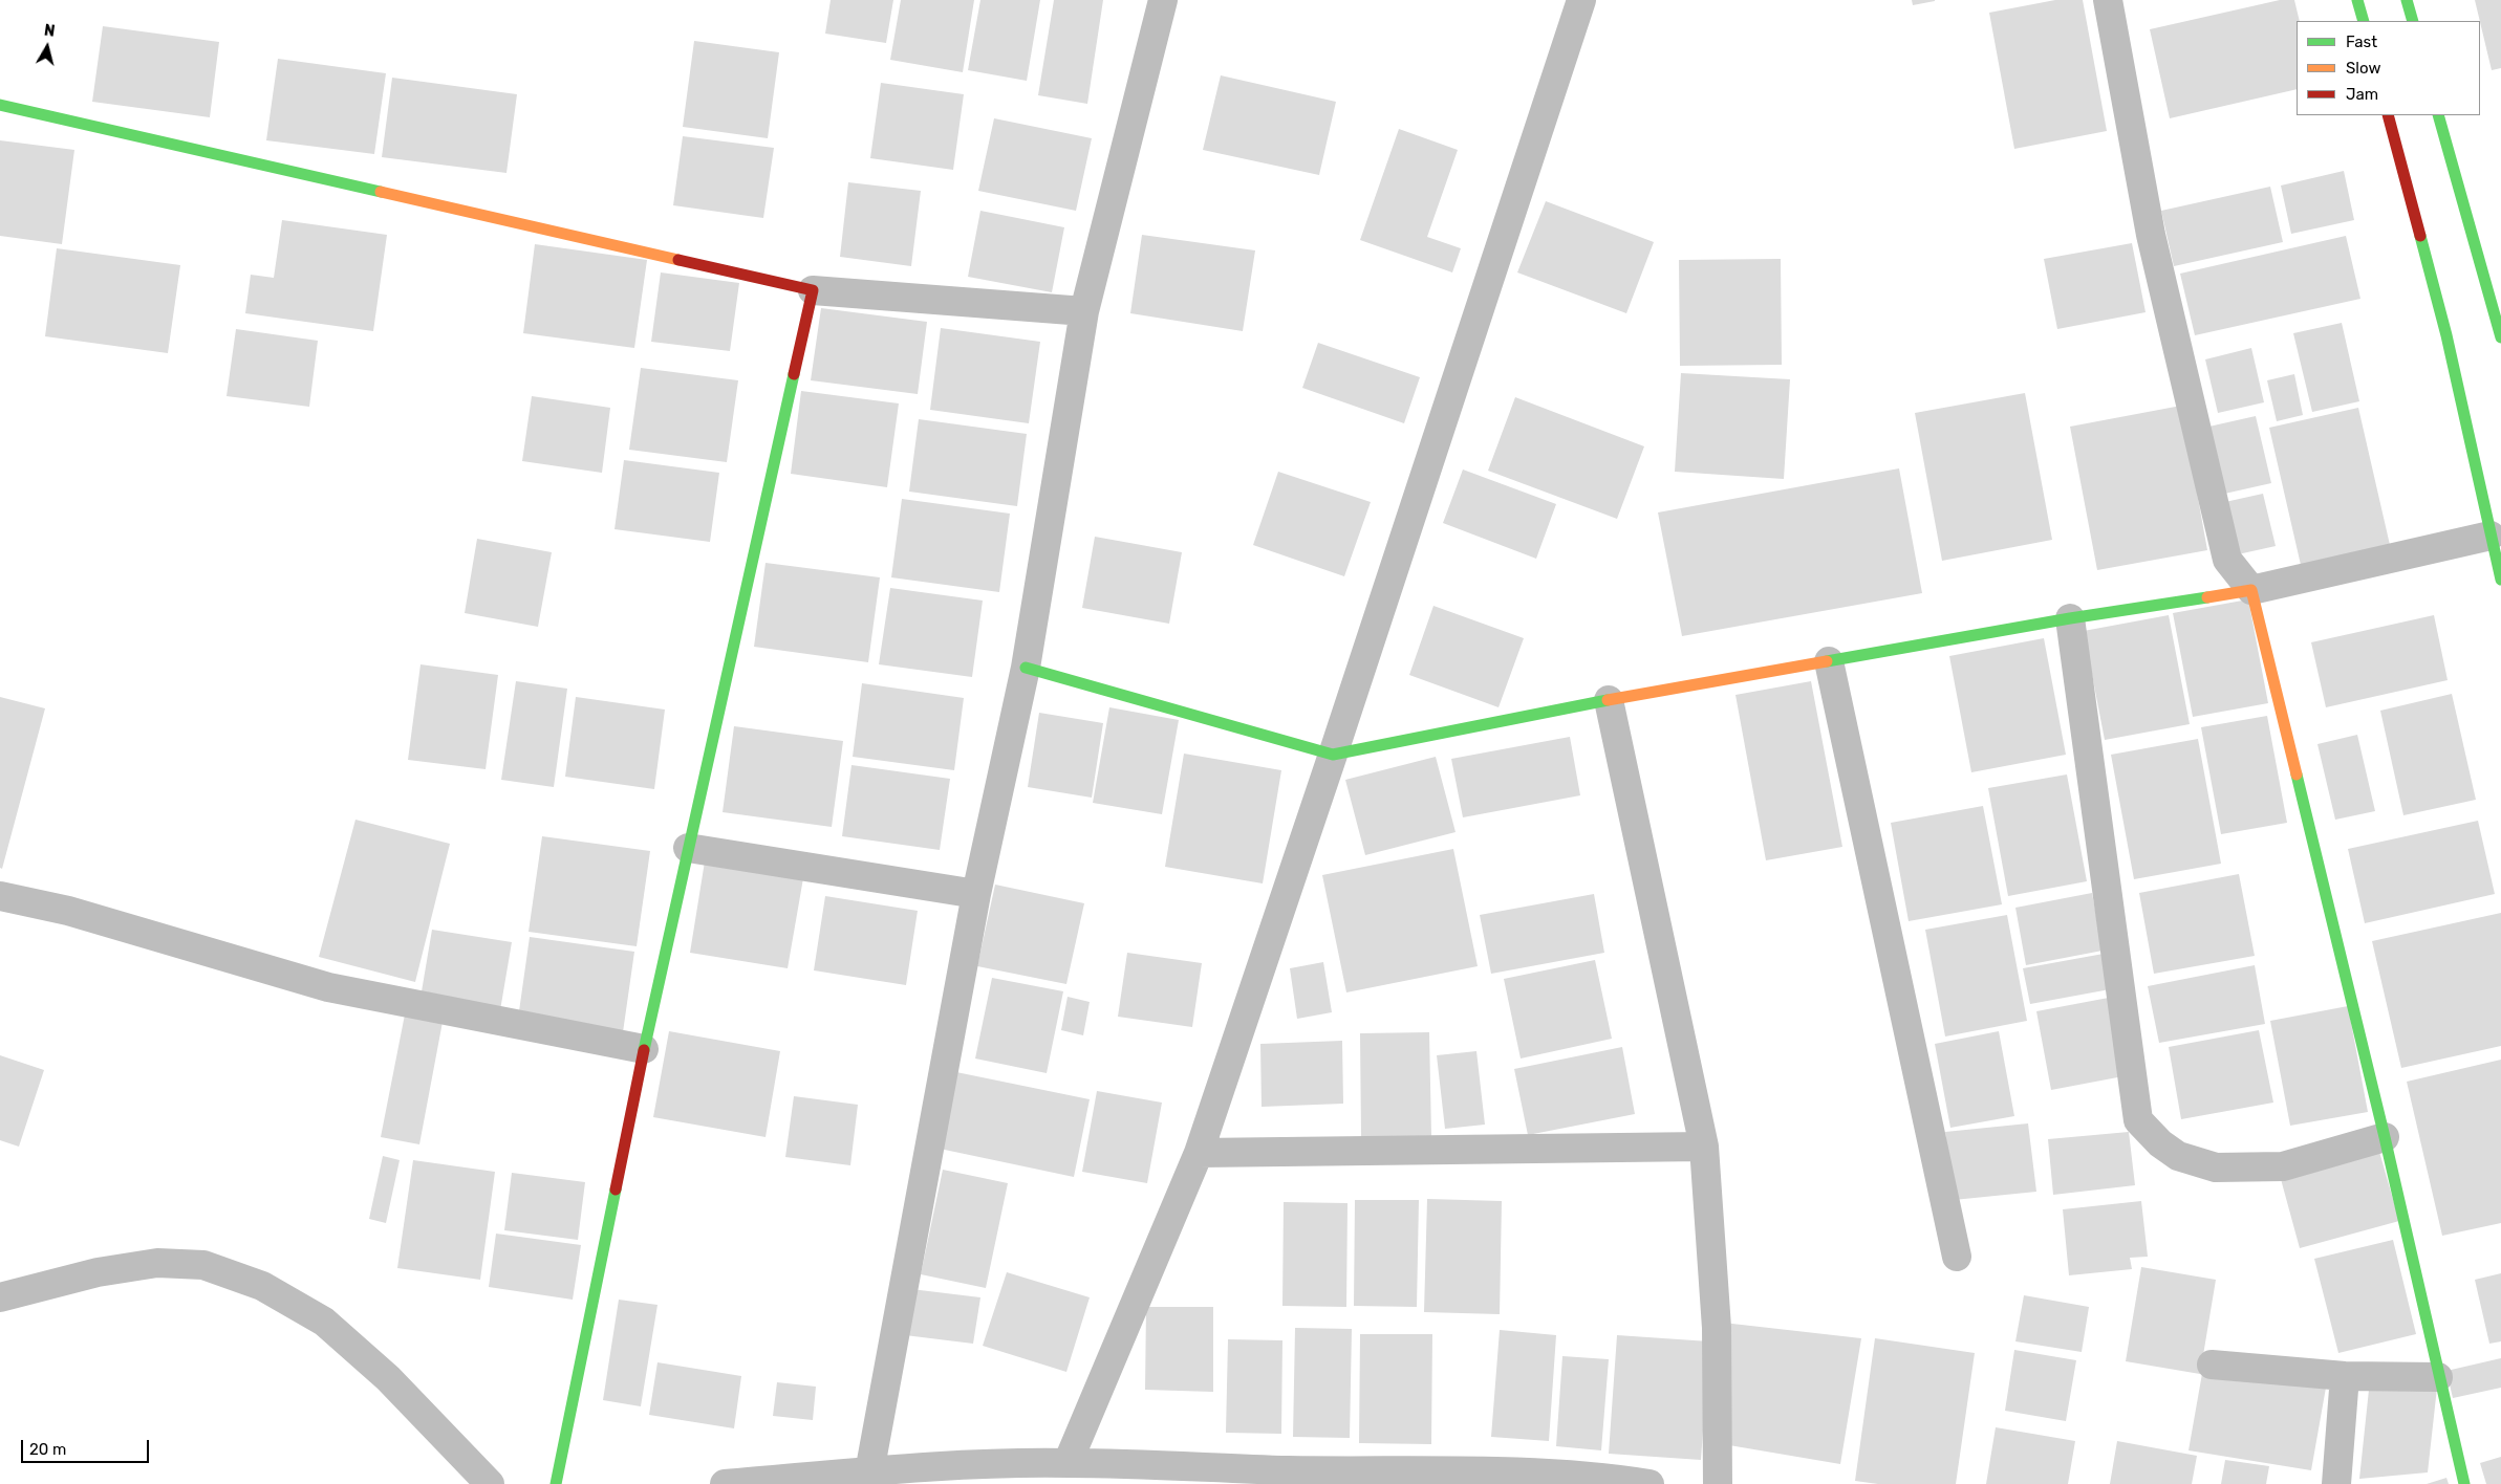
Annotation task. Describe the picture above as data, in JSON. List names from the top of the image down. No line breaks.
{"legend":["Fast","Slow","Jam"],"scale_bar":"20 m","north":"top"}
